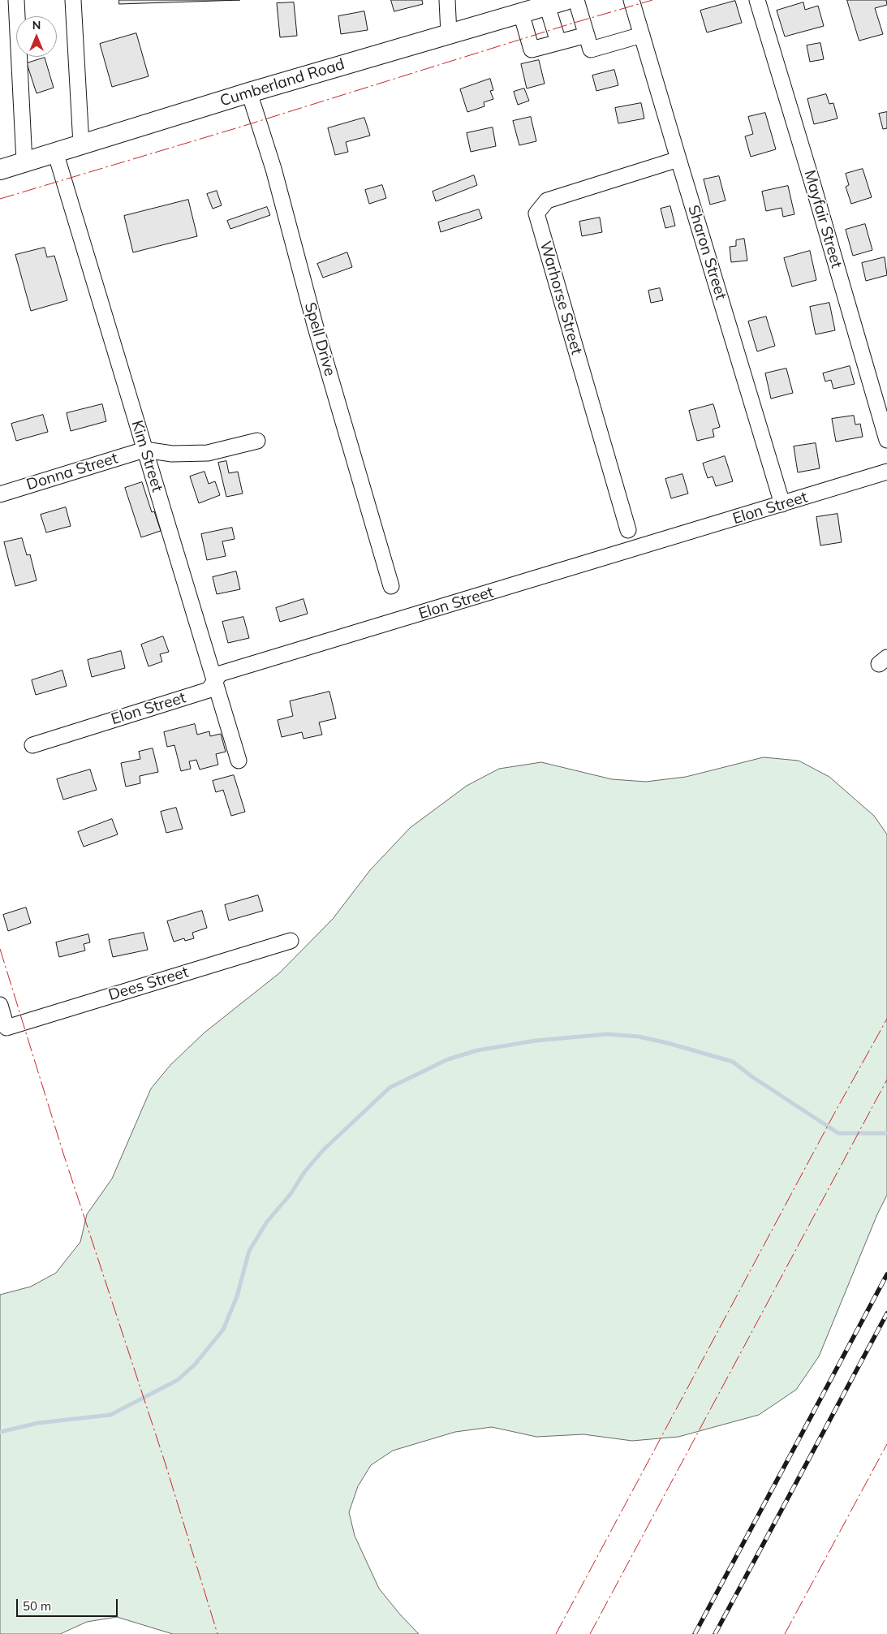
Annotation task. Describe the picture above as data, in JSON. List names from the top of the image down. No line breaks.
{"streets":{"main road":["Cumberland Road"],"street":["Mayfair Street","Sharon Street","Warhorse Street","Spell Drive","Kim Street","Donna Street","Elon Street","Dees Street"]},"crossings":[["Cumberland Road","Spell Drive"],["Cumberland Road","Kim Street"],["Sharon Street","Warhorse Street"],["Sharon Street","Elon Street"],["Kim Street","Donna Street"],["Kim Street","Elon Street"]],"scale_bar":"50 m","north":"top"}
